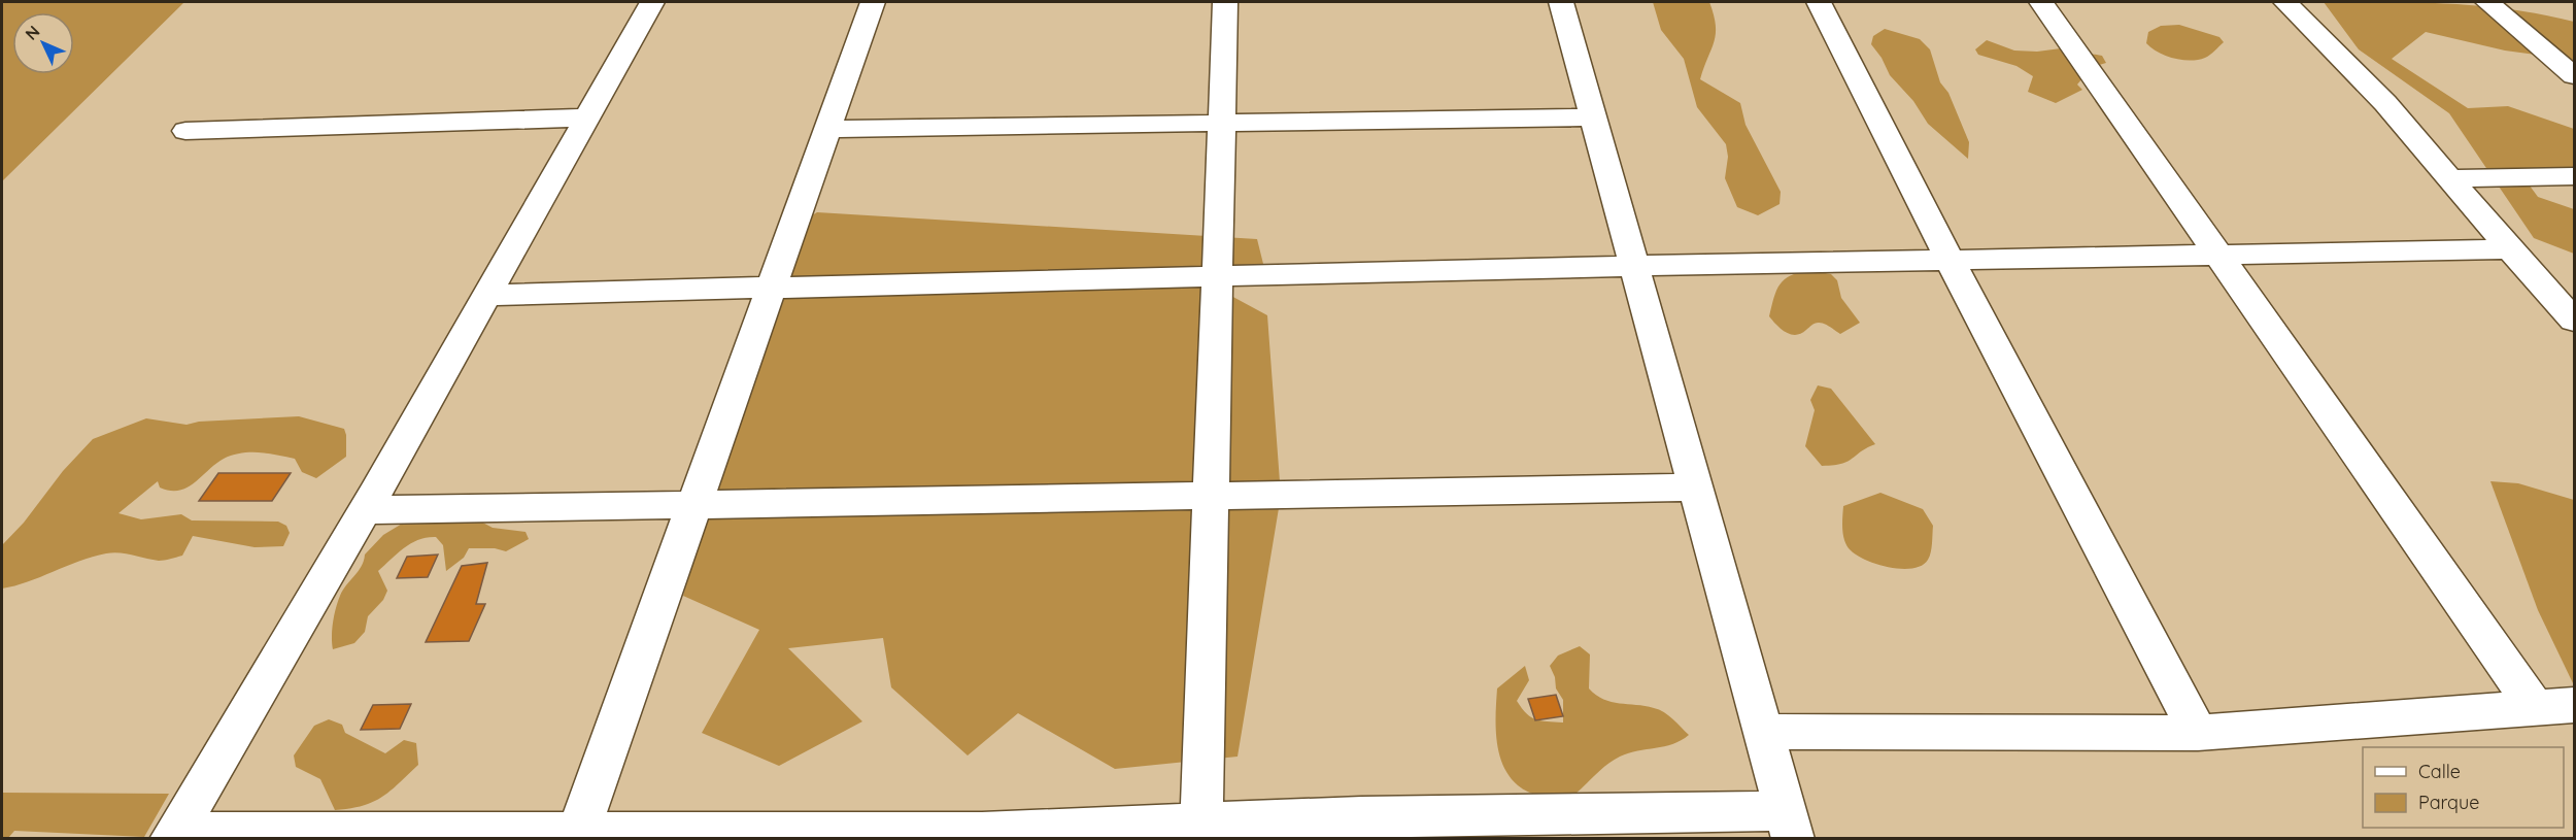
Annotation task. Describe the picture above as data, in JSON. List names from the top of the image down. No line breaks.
{"legend":["Calle","Parque"],"north":"top left"}
